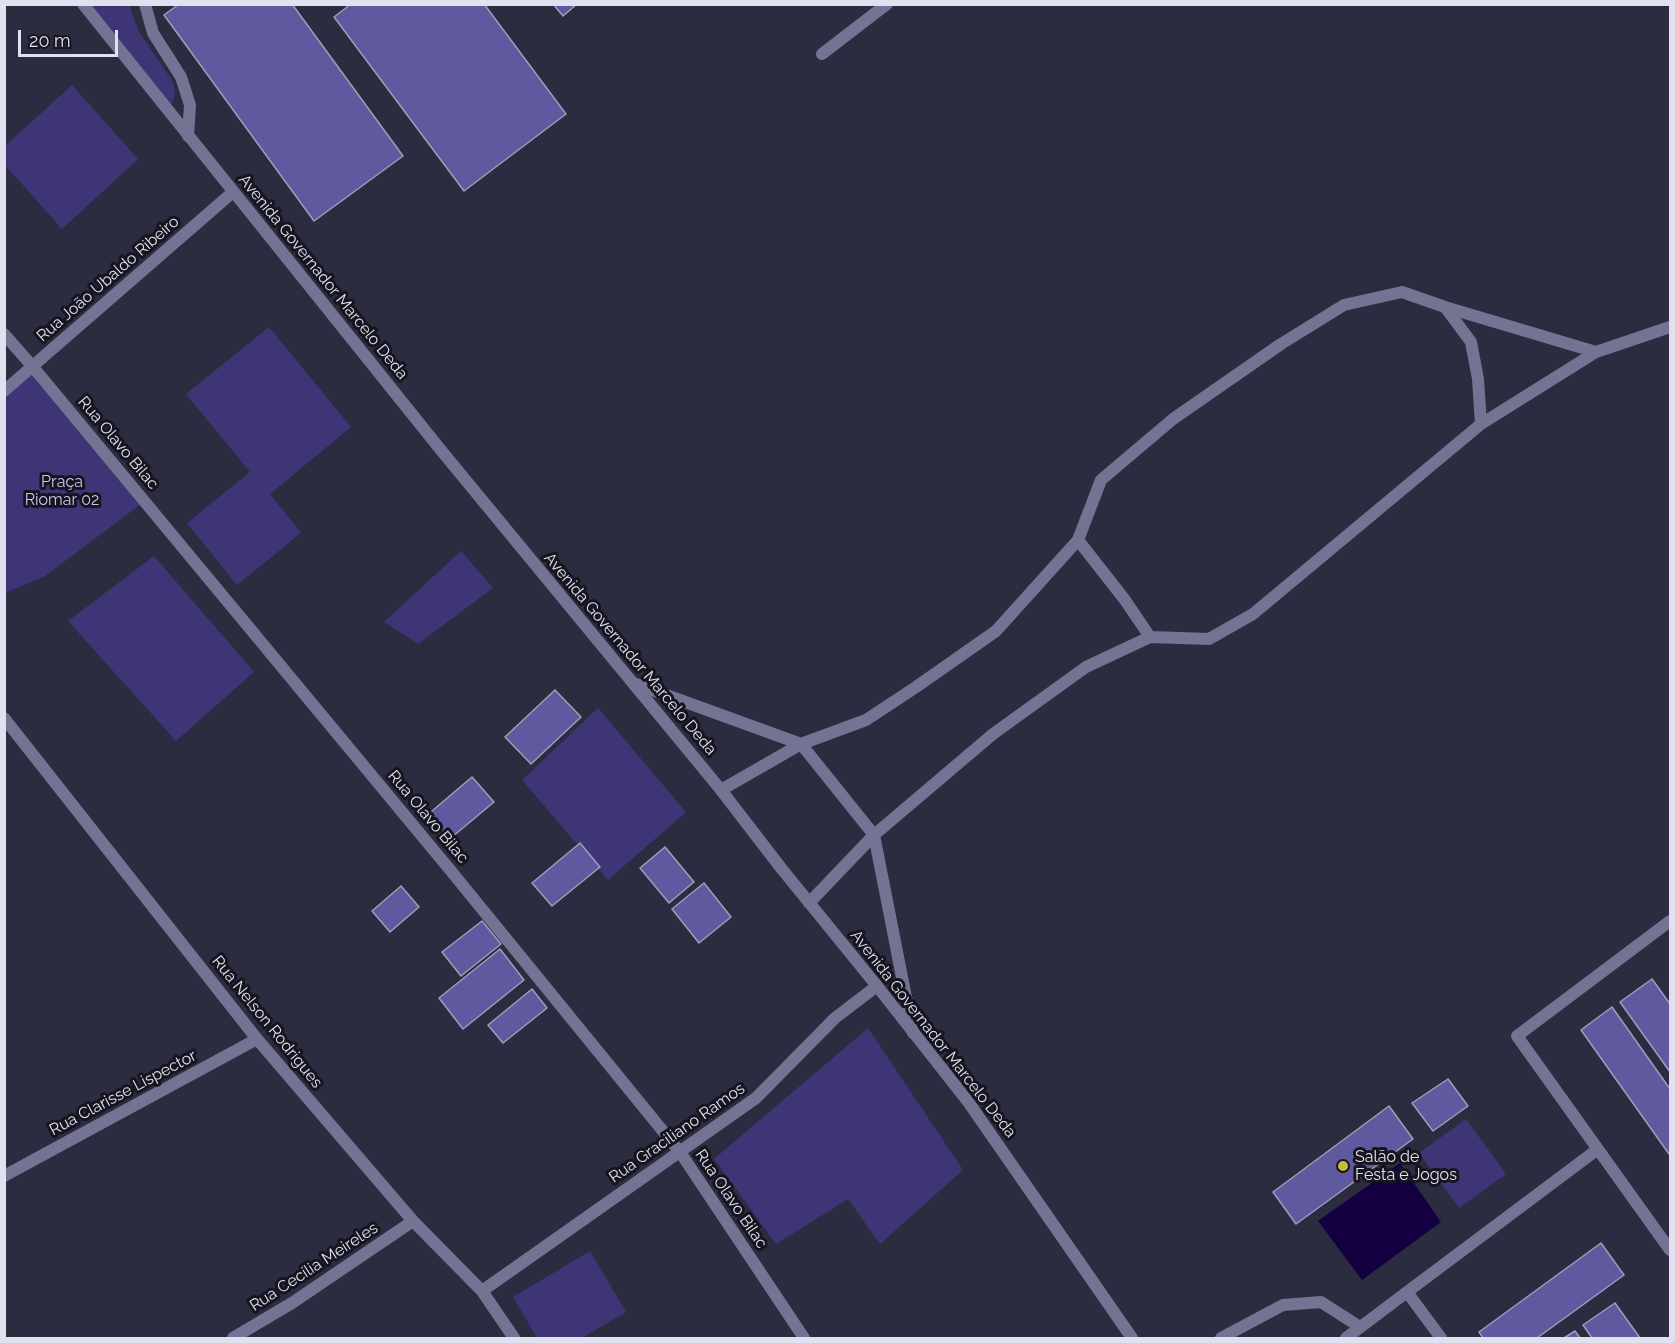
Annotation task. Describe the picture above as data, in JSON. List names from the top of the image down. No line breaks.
{"streets":{"street":["Avenida Governador Marcelo Deda","Rua João Ubaldo Ribeiro","Rua Olavo Bilac","Rua Nelson Rodrigues","Rua Clarisse Lispector","Rua Graciliano Ramos","Rua Cecília Meireles"]},"crossings":[["Avenida Governador Marcelo Deda","Rua João Ubaldo Ribeiro"],["Avenida Governador Marcelo Deda","Rua Graciliano Ramos"],["Rua João Ubaldo Ribeiro","Rua Olavo Bilac"],["Rua Olavo Bilac","Rua Graciliano Ramos"],["Rua Nelson Rodrigues","Rua Clarisse Lispector"],["Rua Nelson Rodrigues","Rua Graciliano Ramos"],["Rua Nelson Rodrigues","Rua Cecília Meireles"]],"parks":["Praça Riomar 02"],"places":["Salão de Festa e Jogos"],"scale_bar":"20 m"}
